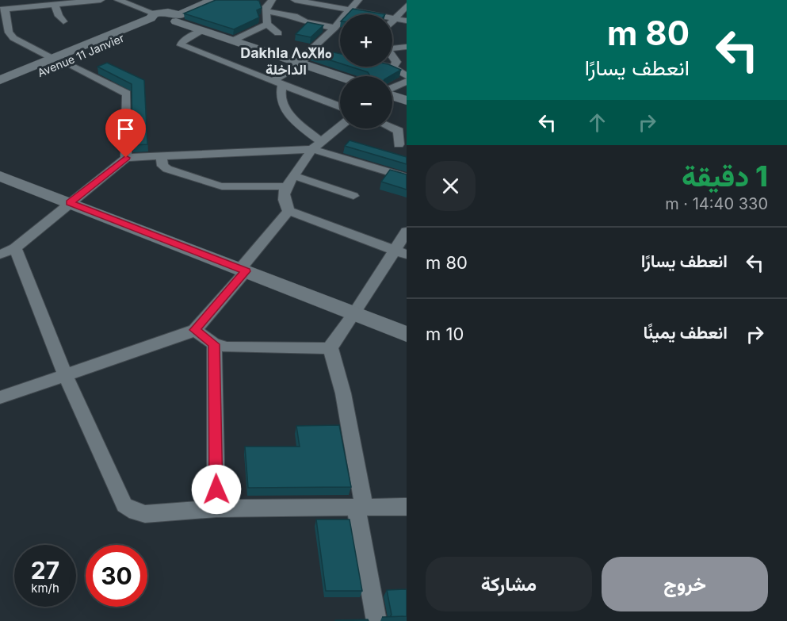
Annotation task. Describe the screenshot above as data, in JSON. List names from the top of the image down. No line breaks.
{"streets":{"street":["Avenue 11 Janvier"]},"districts":["Dakhla ⴷⴰⵅⵍⴰ الداخلة"],"page":{"turn":["80 m","انعطف يسارًا"],"map_buttons":["+","−"],"heading":["1 دقيقة","330 m · 14:40"],"list":[{"name":"انعطف يسارًا","value":"80 m"},{"name":"انعطف يمينًا","value":"10 m"}],"speed":"27 km/h","limit":"30","buttons":["خروج","مشاركة"]}}
